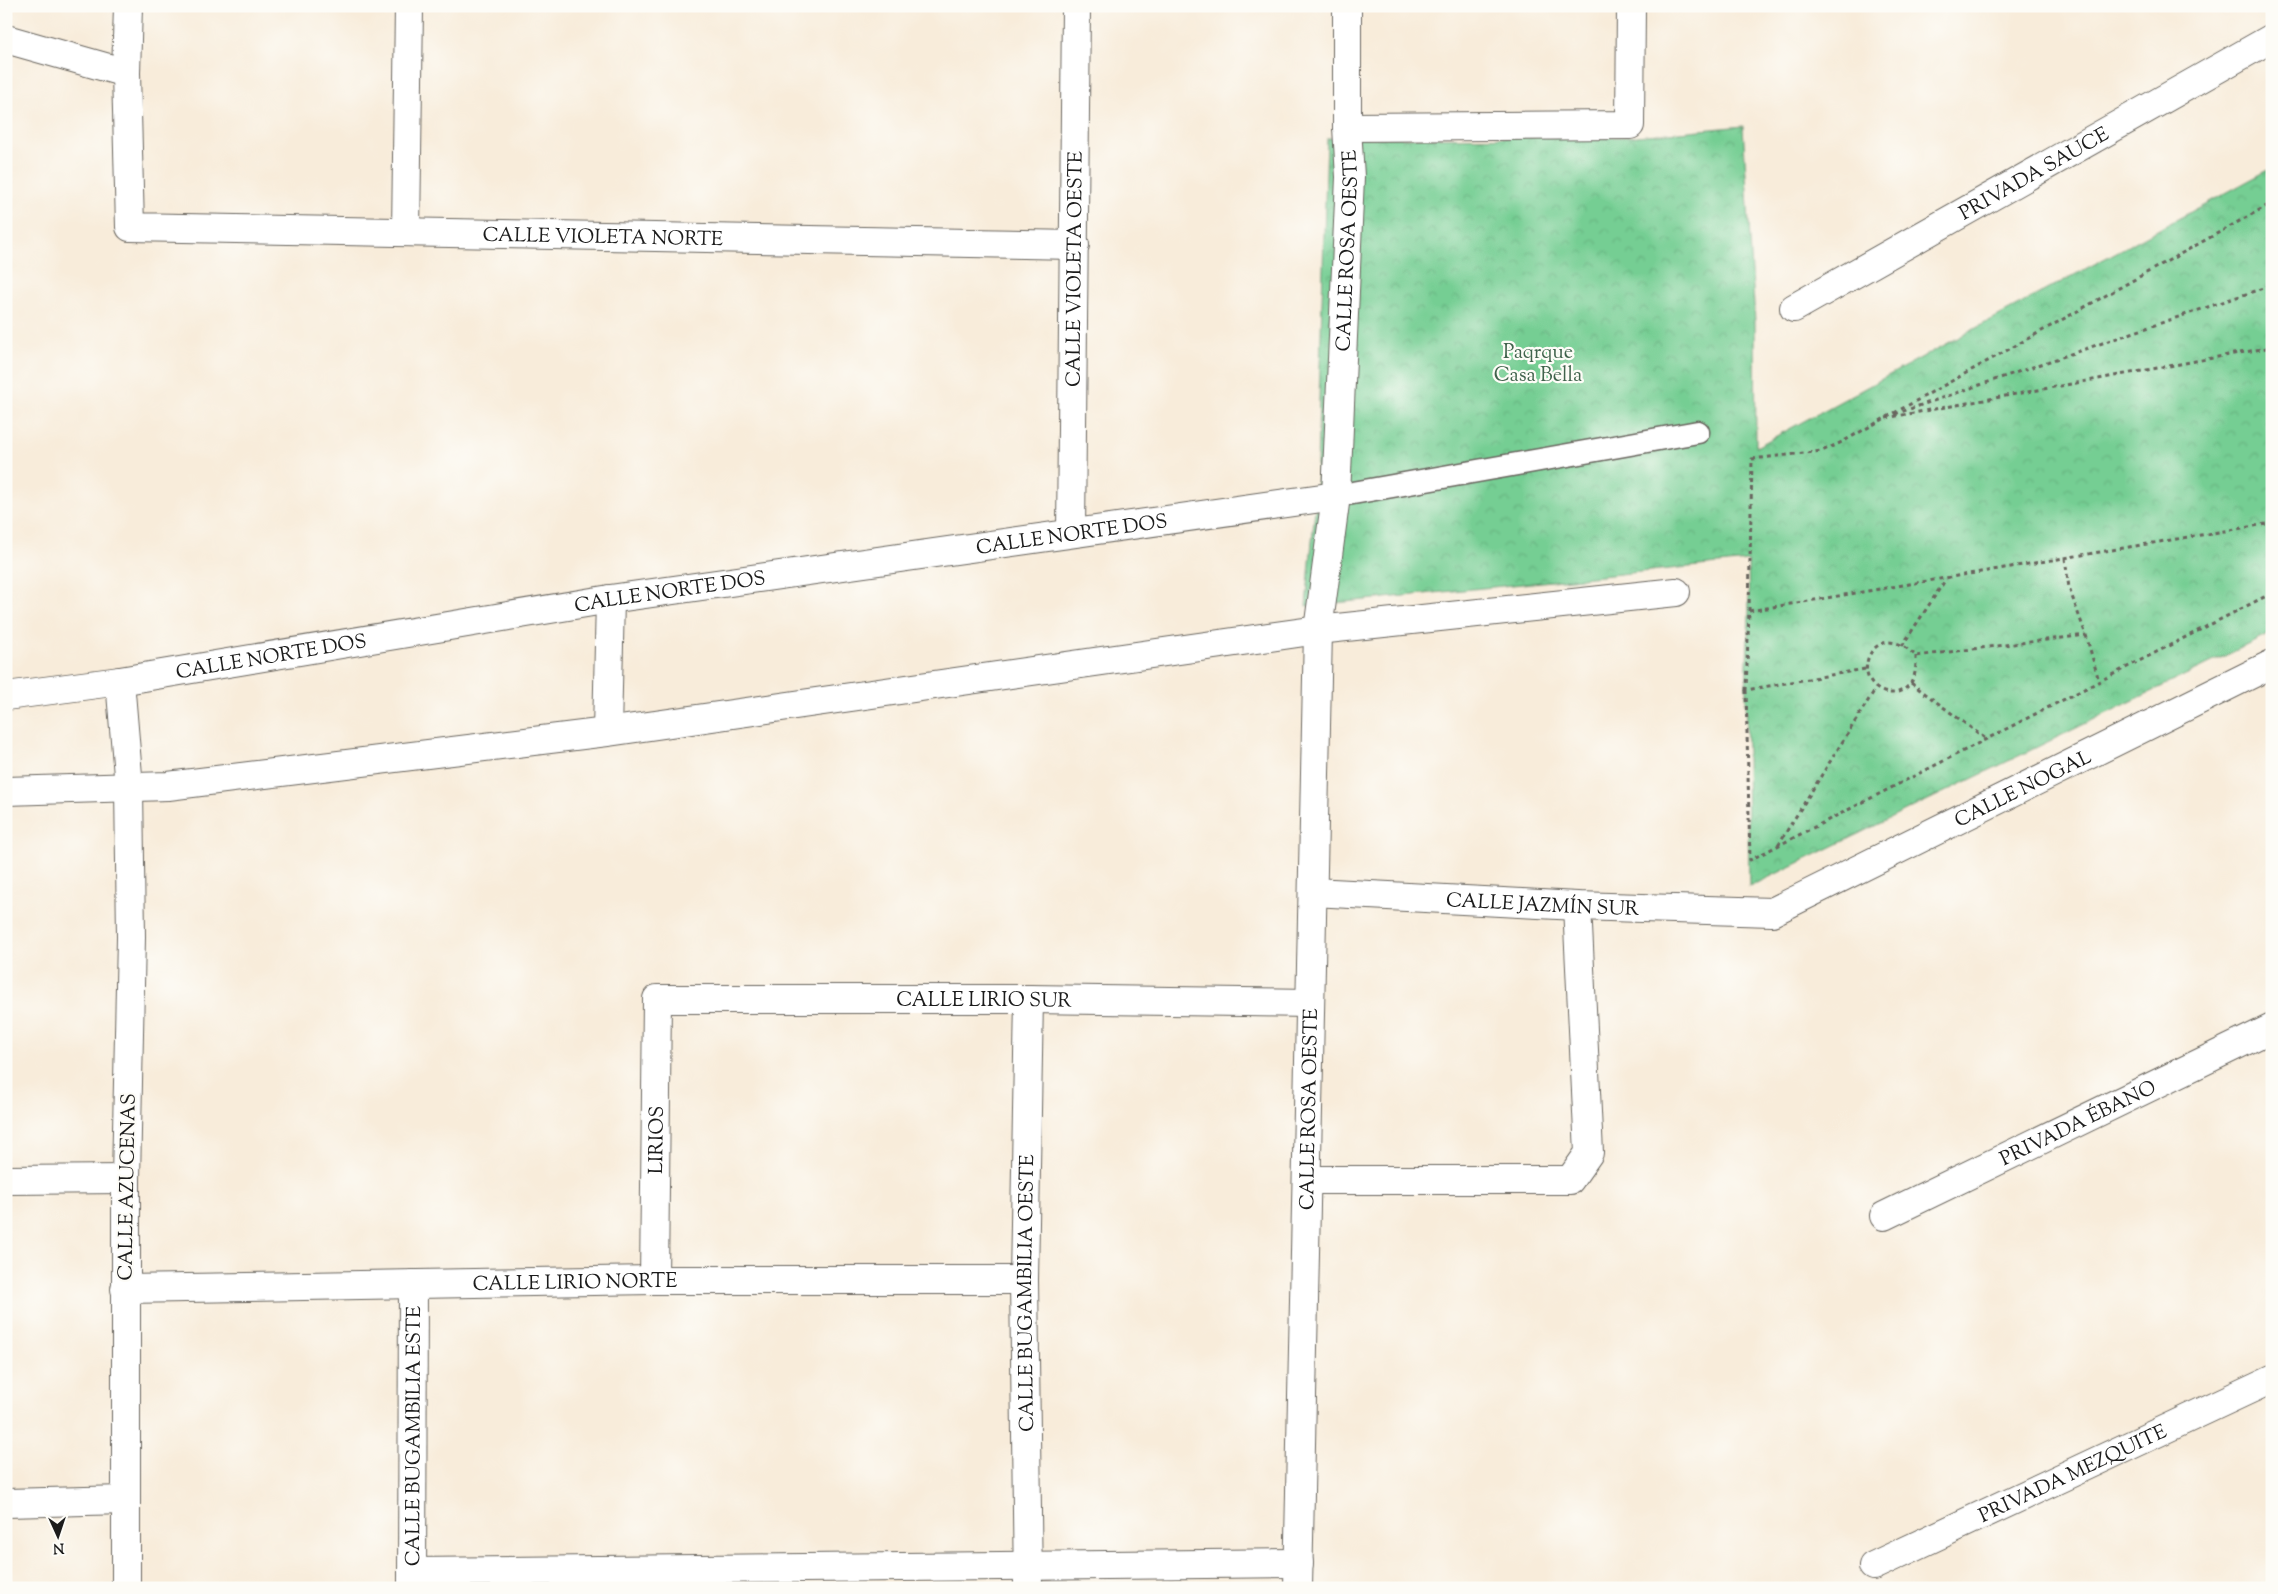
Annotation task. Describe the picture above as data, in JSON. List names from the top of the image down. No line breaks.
{"streets":{"street":["PRIVADA SAUCE","CALLE VIOLETA NORTE","CALLE ROSA OESTE","CALLE VIOLETA OESTE","CALLE NORTE DOS","CALLE NOGAL","CALLE JAZMÍN SUR","CALLE LIRIO SUR","PRIVADA ÉBANO","LIRIOS","CALLE AZUCENAS","CALLE LIRIO NORTE","CALLE BUGAMBILIA OESTE","CALLE BUGAMBILIA ESTE","PRIVADA MEZQUITE"]},"crossings":[["CALLE VIOLETA NORTE","CALLE VIOLETA OESTE"],["CALLE ROSA OESTE","CALLE NORTE DOS"],["CALLE ROSA OESTE","CALLE JAZMÍN SUR"],["CALLE ROSA OESTE","CALLE LIRIO SUR"],["CALLE VIOLETA OESTE","CALLE NORTE DOS"],["CALLE NORTE DOS","CALLE AZUCENAS"],["CALLE NOGAL","CALLE JAZMÍN SUR"],["CALLE LIRIO SUR","LIRIOS"],["CALLE LIRIO SUR","CALLE BUGAMBILIA OESTE"],["LIRIOS","CALLE LIRIO NORTE"],["CALLE AZUCENAS","CALLE LIRIO NORTE"],["CALLE LIRIO NORTE","CALLE BUGAMBILIA OESTE"],["CALLE LIRIO NORTE","CALLE BUGAMBILIA ESTE"]],"parks":["Paqrque Casa Bella"],"north":"bottom"}
